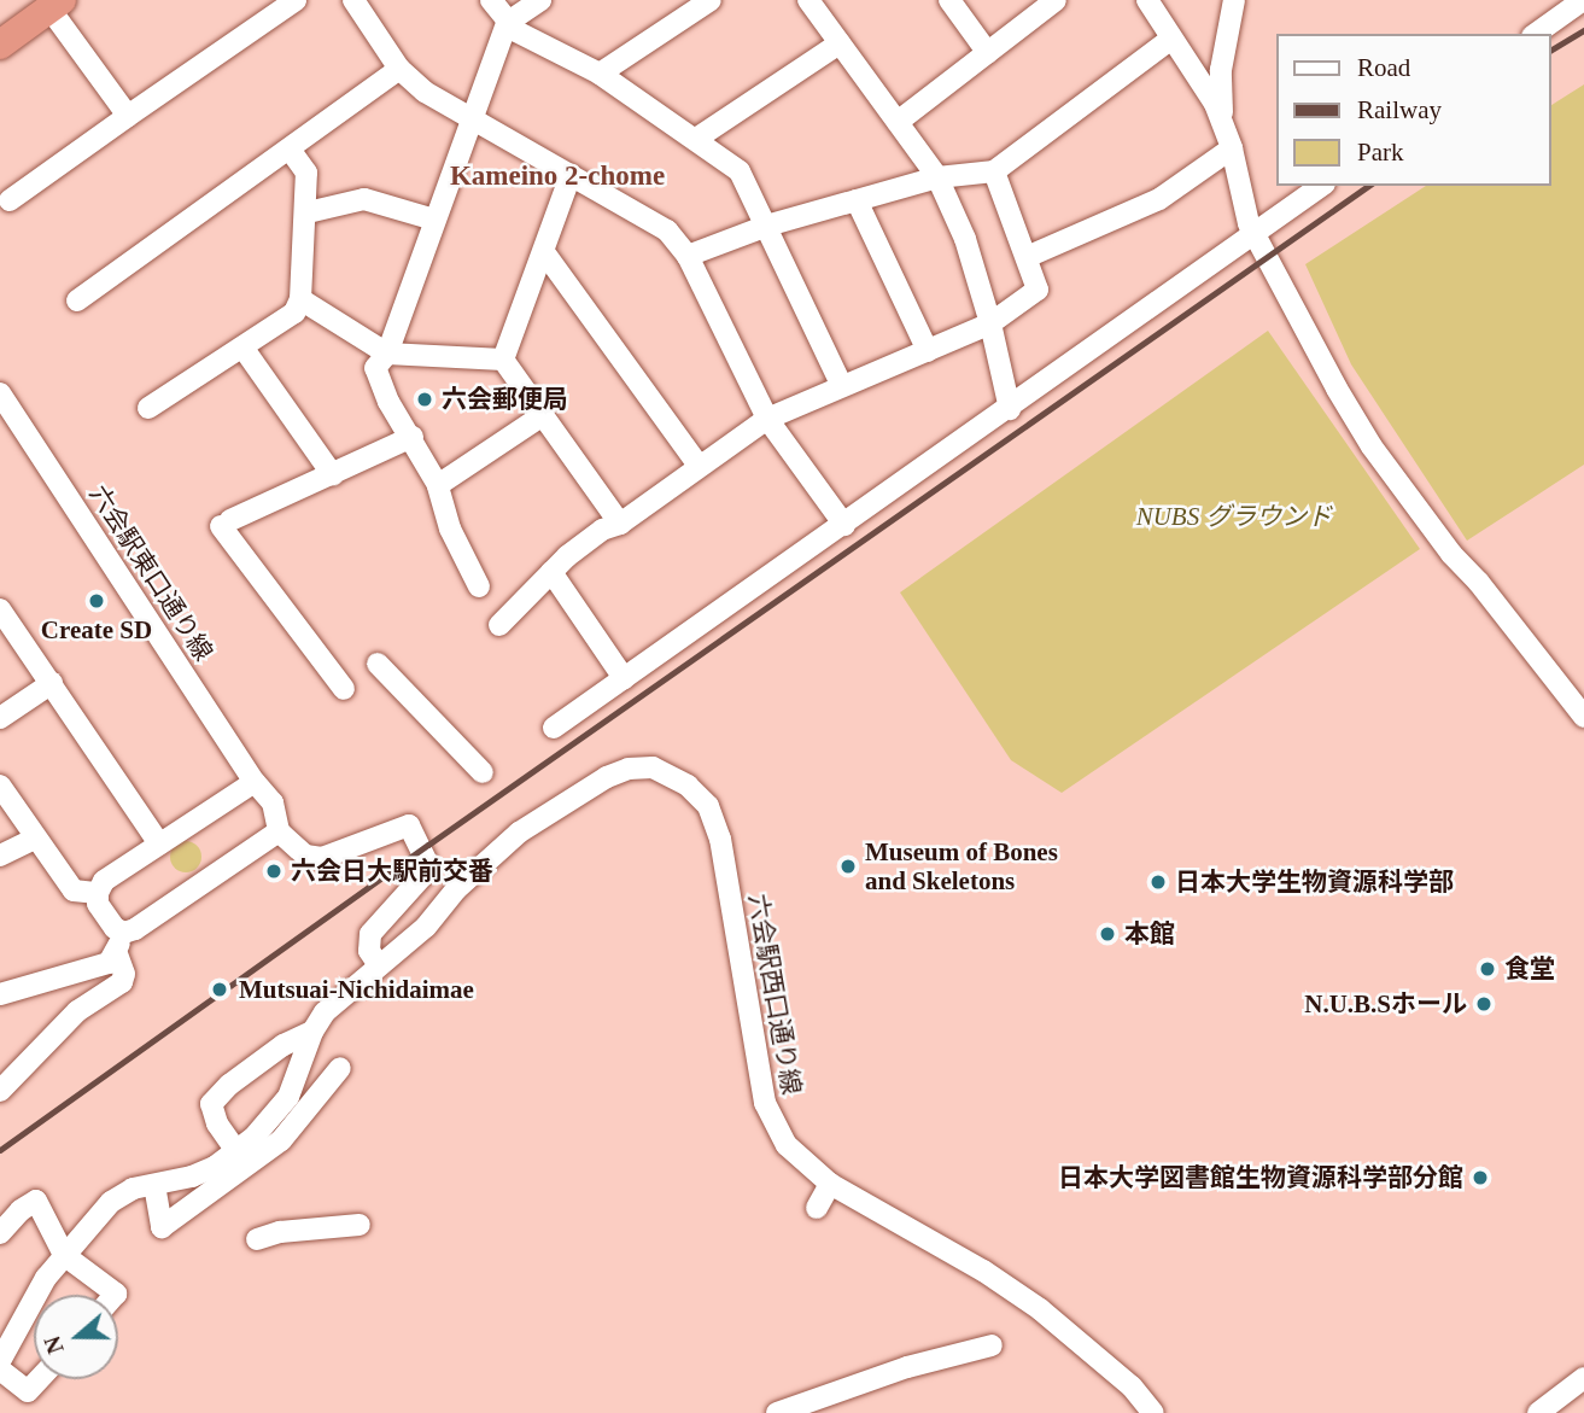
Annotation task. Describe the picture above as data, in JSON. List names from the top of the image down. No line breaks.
{"streets":{"street":["六会駅東口通り線","六会駅西口通り線"]},"districts":["Kameino 2-chome"],"parks":["NUBS グラウンド"],"places":["六会郵便局","Create SD","Museum of Bones and Skeletons","六会日大駅前交番","日本大学生物資源科学部","本館","食堂","Mutsuai-Nichidaimae","N.U.B.Sホール","日本大学図書館生物資源科学部分館"],"legend":["Road","Railway","Park"],"north":"left"}
